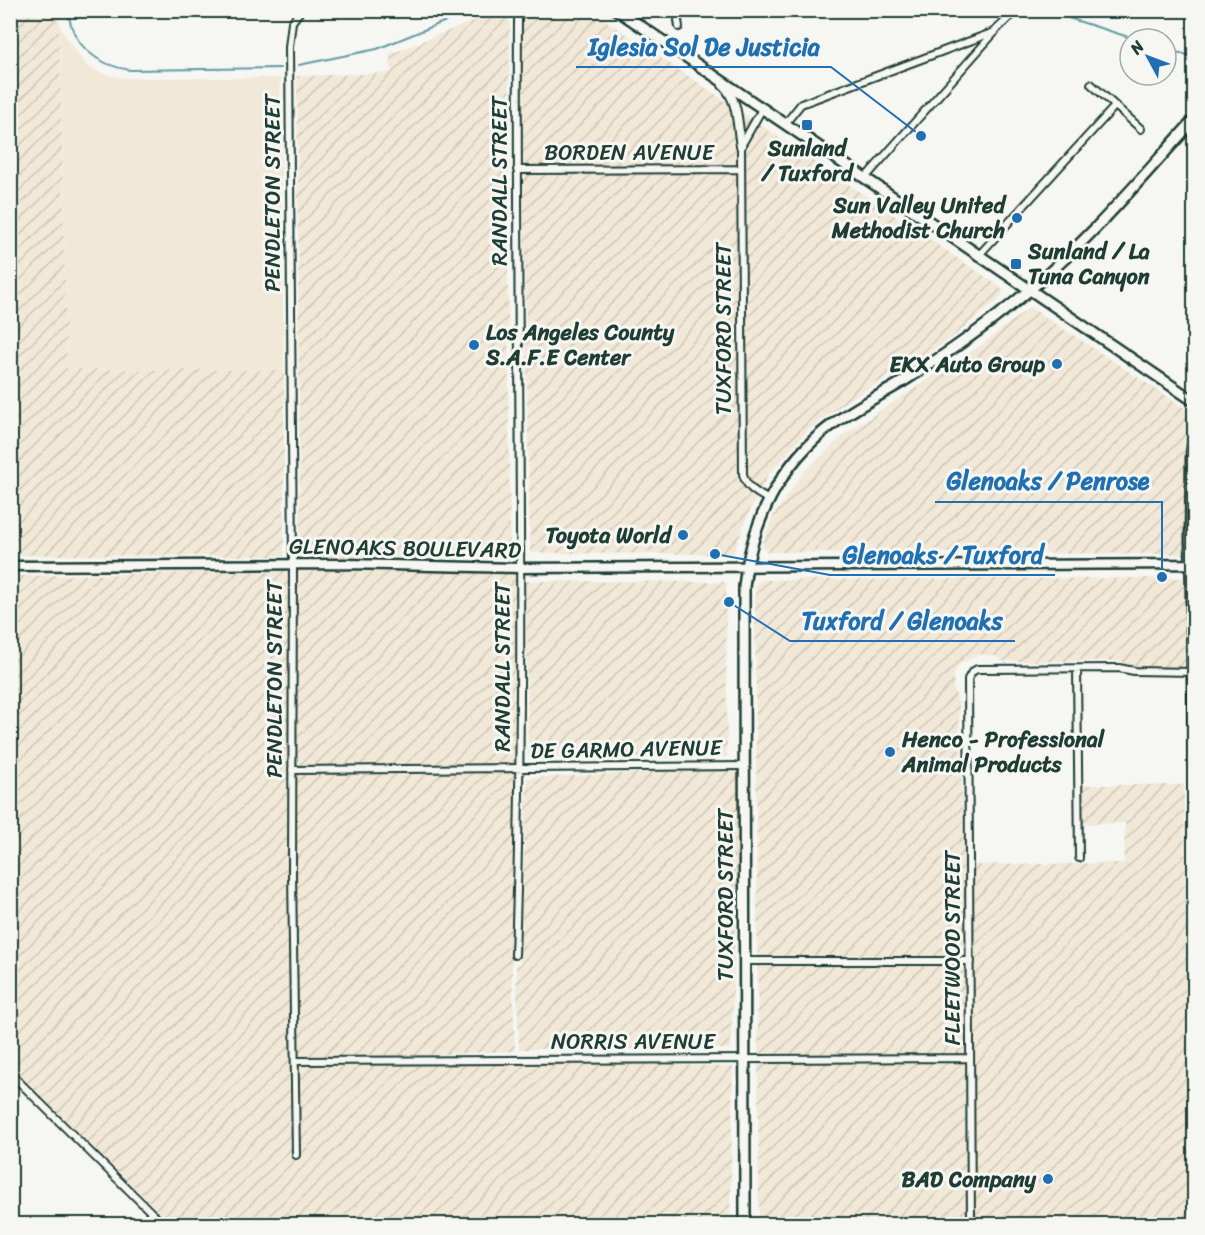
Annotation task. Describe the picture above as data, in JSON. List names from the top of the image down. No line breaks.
{"streets":{"main road":["TUXFORD STREET","GLENOAKS BOULEVARD"],"street":["BORDEN AVENUE","RANDALL STREET","PENDLETON STREET","DE GARMO AVENUE","FLEETWOOD STREET","NORRIS AVENUE"]},"crossings":[["BORDEN AVENUE","RANDALL STREET"],["BORDEN AVENUE","TUXFORD STREET"],["RANDALL STREET","GLENOAKS BOULEVARD"],["RANDALL STREET","DE GARMO AVENUE"],["PENDLETON STREET","GLENOAKS BOULEVARD"],["PENDLETON STREET","DE GARMO AVENUE"],["PENDLETON STREET","NORRIS AVENUE"],["TUXFORD STREET","GLENOAKS BOULEVARD"],["TUXFORD STREET","DE GARMO AVENUE"],["TUXFORD STREET","NORRIS AVENUE"],["FLEETWOOD STREET","NORRIS AVENUE"]],"places":{"transit":["Sunland / Tuxford","Sunland / La Tuna Canyon"],"other":["Iglesia Sol De Justicia","Sun Valley United Methodist Church","Los Angeles County S.A.F.E Center","EKX Auto Group","Toyota World","Glenoaks / Tuxford","Glenoaks / Penrose","Tuxford / Glenoaks","Henco - Professional Animal Products","BAD Company"]},"north":"top left"}
